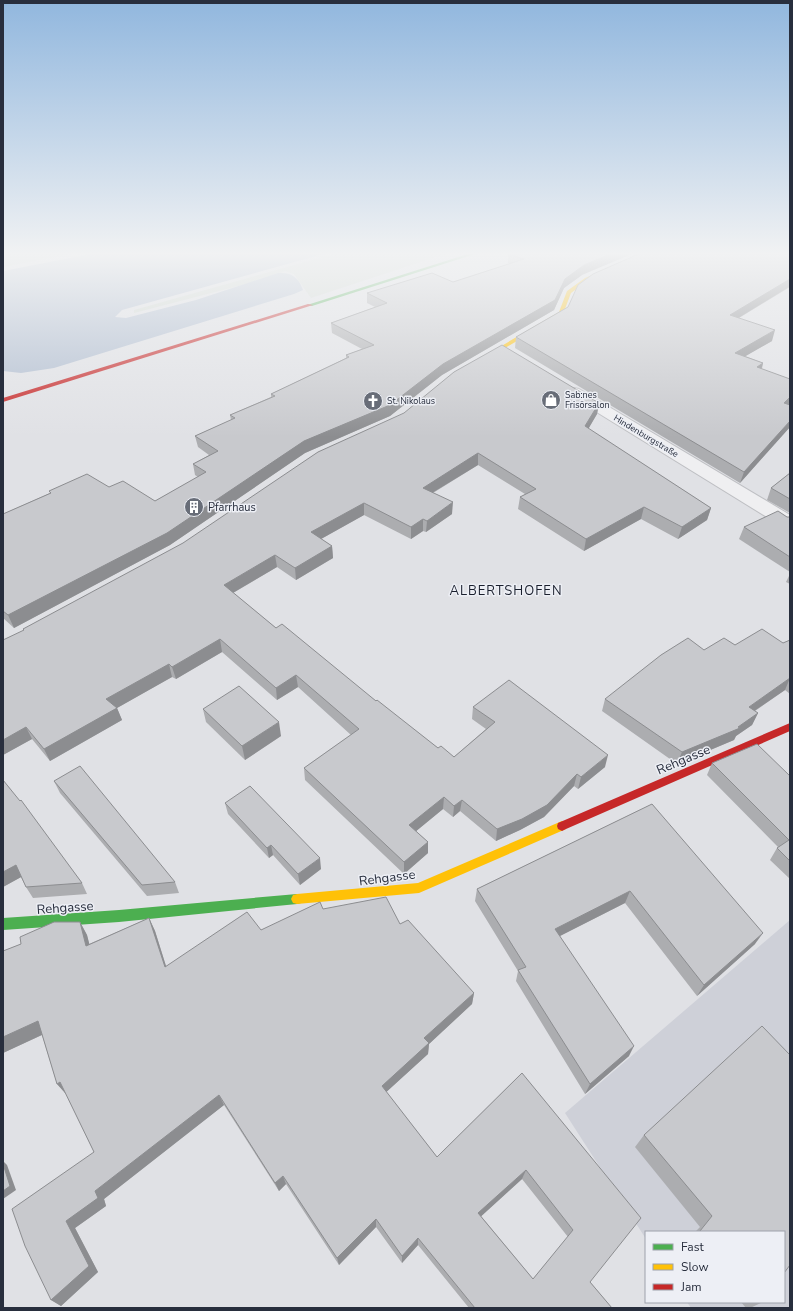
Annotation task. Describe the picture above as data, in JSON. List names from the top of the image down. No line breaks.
{"streets":{"street":["Hindenburgstraße","Rehgasse"]},"districts":["ALBERTSHOFEN"],"places":{"shop":["Sab:nes Frisörsalon"],"church":["St. Nikolaus"],"building":["Pfarrhaus"]},"legend":["Fast","Slow","Jam"]}
